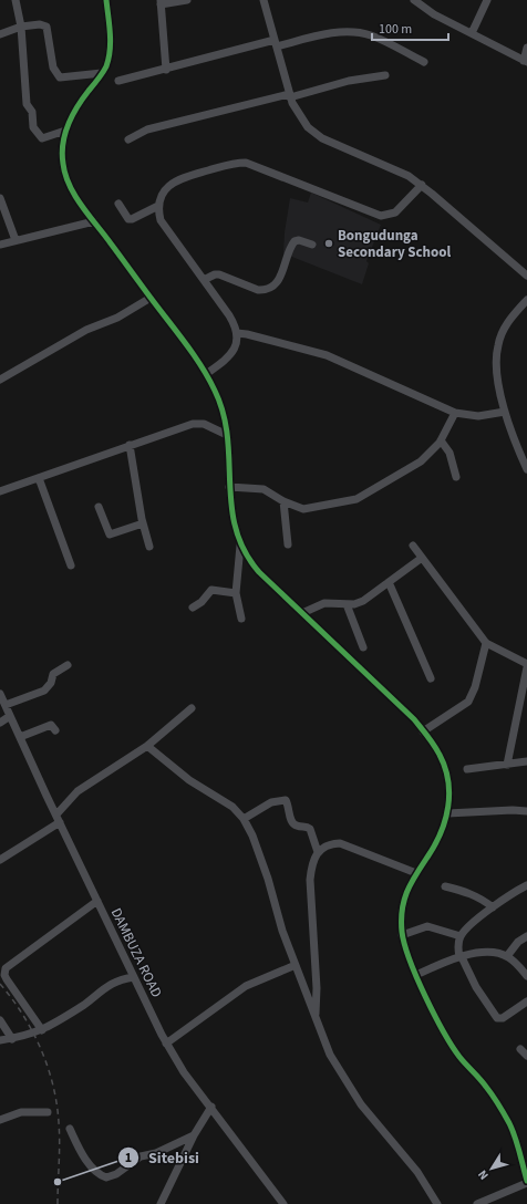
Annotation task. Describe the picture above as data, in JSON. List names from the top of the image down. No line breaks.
{"streets":{"street":["DAMBUZA ROAD"]},"places":["Bongudunga Secondary School","Sitebisi"],"scale_bar":"100 m","north":"bottom left"}
